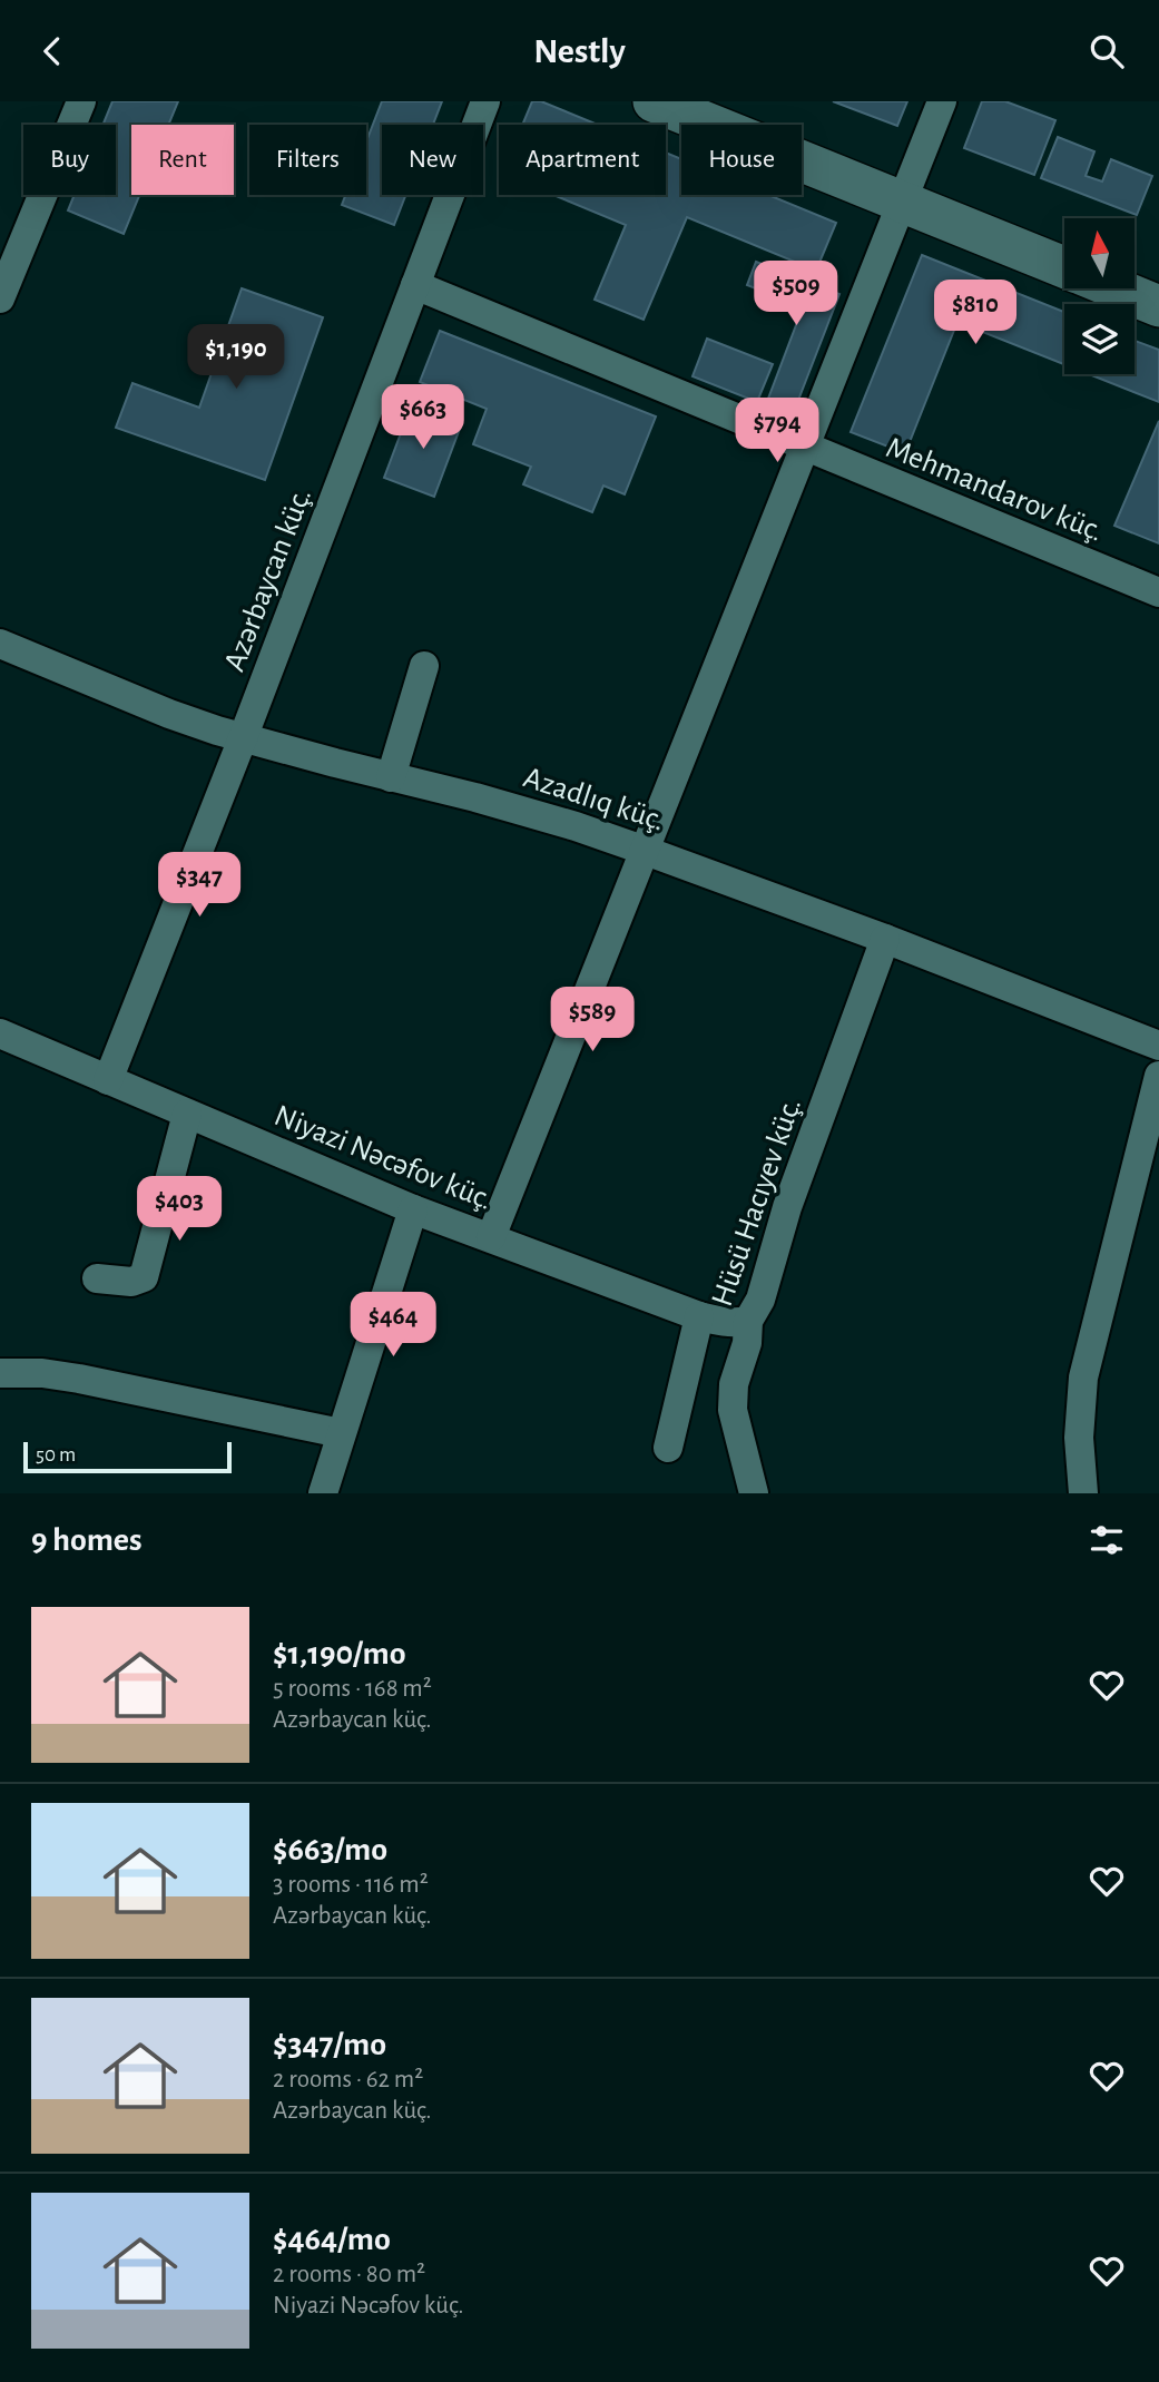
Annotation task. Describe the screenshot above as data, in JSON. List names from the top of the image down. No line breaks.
{"streets":{"street":["Mehmandarov küç.","Azərbaycan küç.","Azadlıq küç.","Niyazi Nəcəfov küç.","Hüsü Hacıyev küç."]},"crossings":[["Mehmandarov küç.","Azərbaycan küç."],["Azərbaycan küç.","Azadlıq küç."],["Azərbaycan küç.","Niyazi Nəcəfov küç."],["Azadlıq küç.","Hüsü Hacıyev küç."],["Niyazi Nəcəfov küç.","Hüsü Hacıyev küç."]],"scale_bar":"50 m","north":"top","page":{"header":"Nestly","chip":["Buy","Rent","Filters","New","Apartment","House"],"price":["$509","$810","$1,190","$663","$794","$347","$589","$403","$464"],"scale":"50 m","heading":"9 homes","list":[{"name":"$1,190/mo","note":"5 rooms · 168 m² · Azərbaycan küç."},{"name":"$663/mo","note":"3 rooms · 116 m² · Azərbaycan küç."},{"name":"$347/mo","note":"2 rooms · 62 m² · Azərbaycan küç."},{"name":"$464/mo","note":"2 rooms · 80 m² · Niyazi Nəcəfov küç."}]}}
